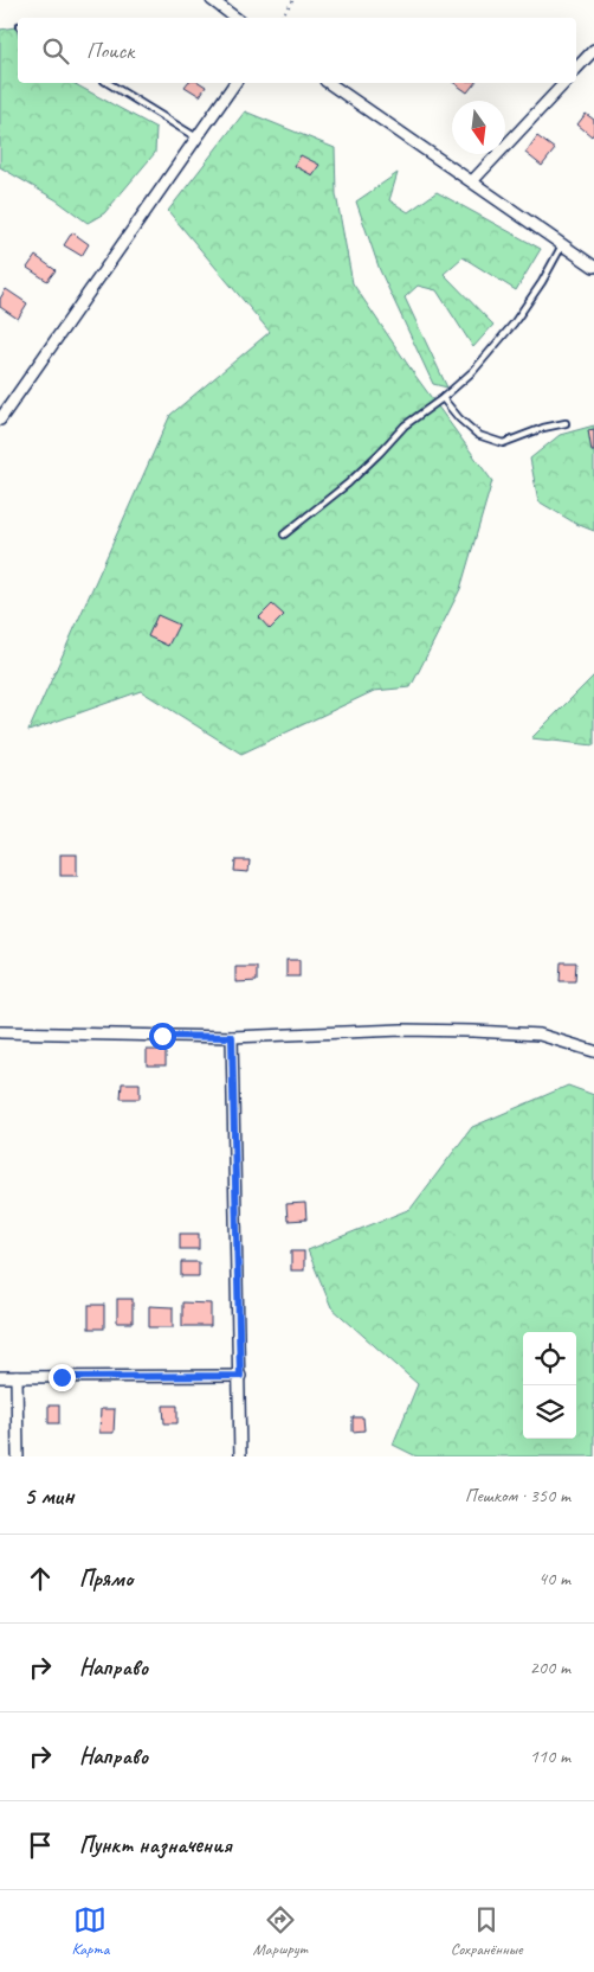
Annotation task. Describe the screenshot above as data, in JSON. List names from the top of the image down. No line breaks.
{"north":"bottom","page":{"search":"Поиск","heading":["5 мин","Пешком · 350 m"],"list":[["Прямо","40 m"],["Направо","200 m"],["Направо","110 m"],"Пункт назначения"],"nav":["Карта","Маршрут","Сохранённые"]}}
